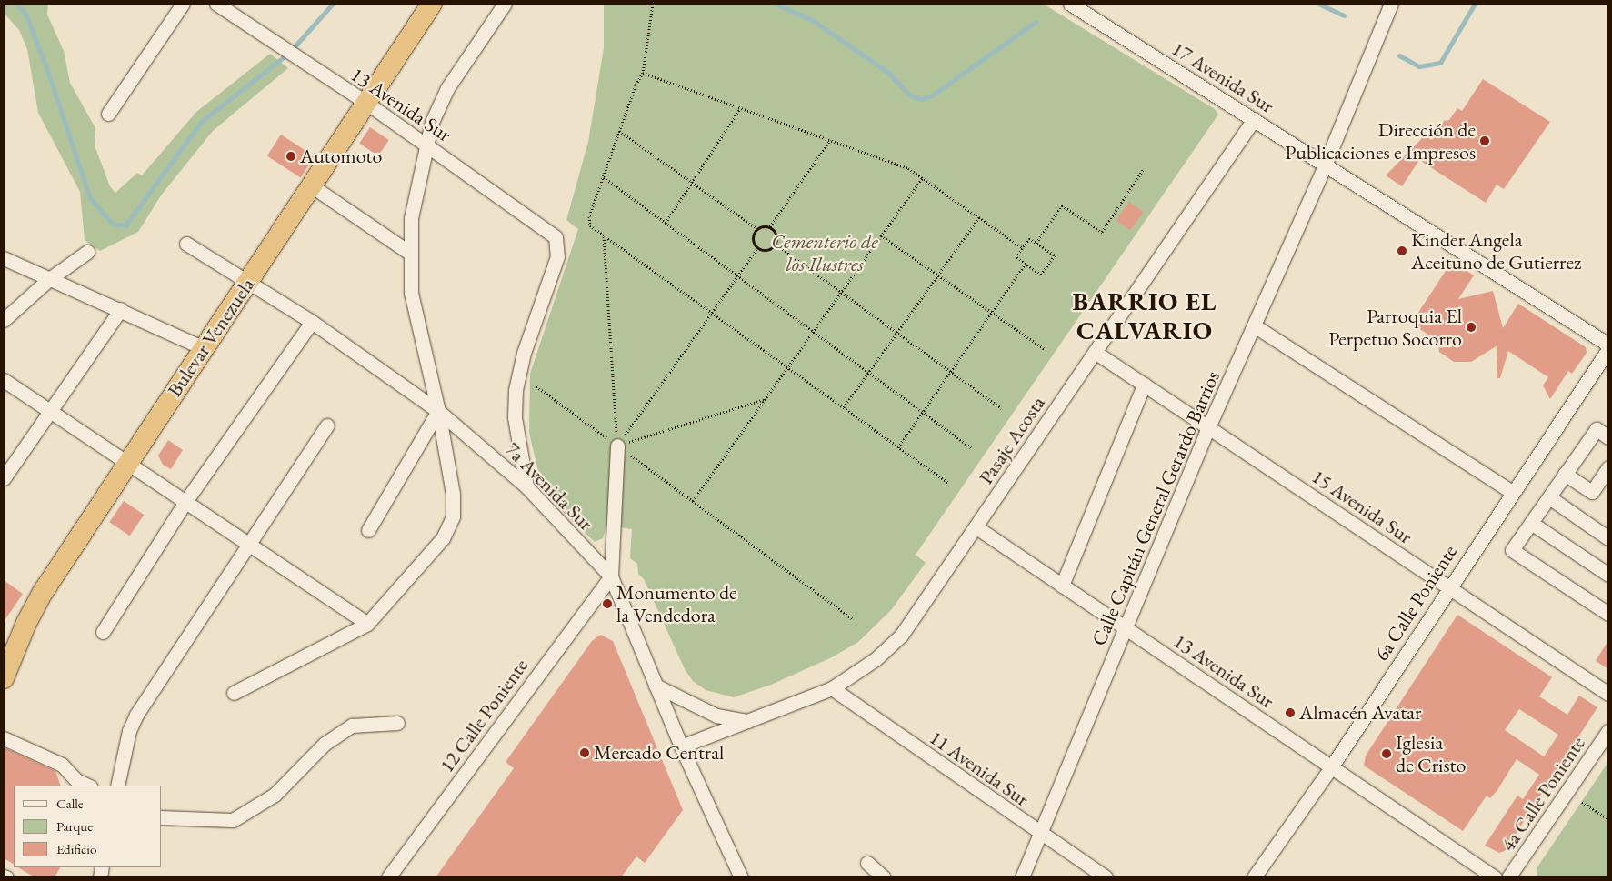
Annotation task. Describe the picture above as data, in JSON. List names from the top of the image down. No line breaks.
{"streets":{"highway":["Bulevar Venezuela"],"street":["17 Avenida Sur","13 Avenida Sur","Pasaje Acosta","7a Avenida Sur","15 Avenida Sur","Calle Capitán General Gerardo Barrios","6a Calle Poniente","12 Calle Poniente","11 Avenida Sur","4a Calle Poniente"]},"crossings":[["17 Avenida Sur","Pasaje Acosta"],["17 Avenida Sur","Calle Capitán General Gerardo Barrios"],["13 Avenida Sur","Bulevar Venezuela"],["13 Avenida Sur","Pasaje Acosta"],["13 Avenida Sur","7a Avenida Sur"],["13 Avenida Sur","Calle Capitán General Gerardo Barrios"],["13 Avenida Sur","6a Calle Poniente"],["Bulevar Venezuela","7a Avenida Sur"],["Pasaje Acosta","7a Avenida Sur"],["Pasaje Acosta","15 Avenida Sur"],["Pasaje Acosta","11 Avenida Sur"],["7a Avenida Sur","12 Calle Poniente"],["15 Avenida Sur","Calle Capitán General Gerardo Barrios"],["15 Avenida Sur","6a Calle Poniente"],["Calle Capitán General Gerardo Barrios","11 Avenida Sur"]],"districts":["BARRIO EL CALVARIO"],"parks":["Cementerio de los Ilustres"],"places":["Dirección de Publicaciones e Impresos","Automoto","Kinder Angela Aceituno de Gutierrez","Parroquia El Perpetuo Socorro","Monumento de la Vendedora","Almacén Avatar","Mercado Central","Iglesia de Cristo"],"legend":["Calle","Parque","Edificio"]}
